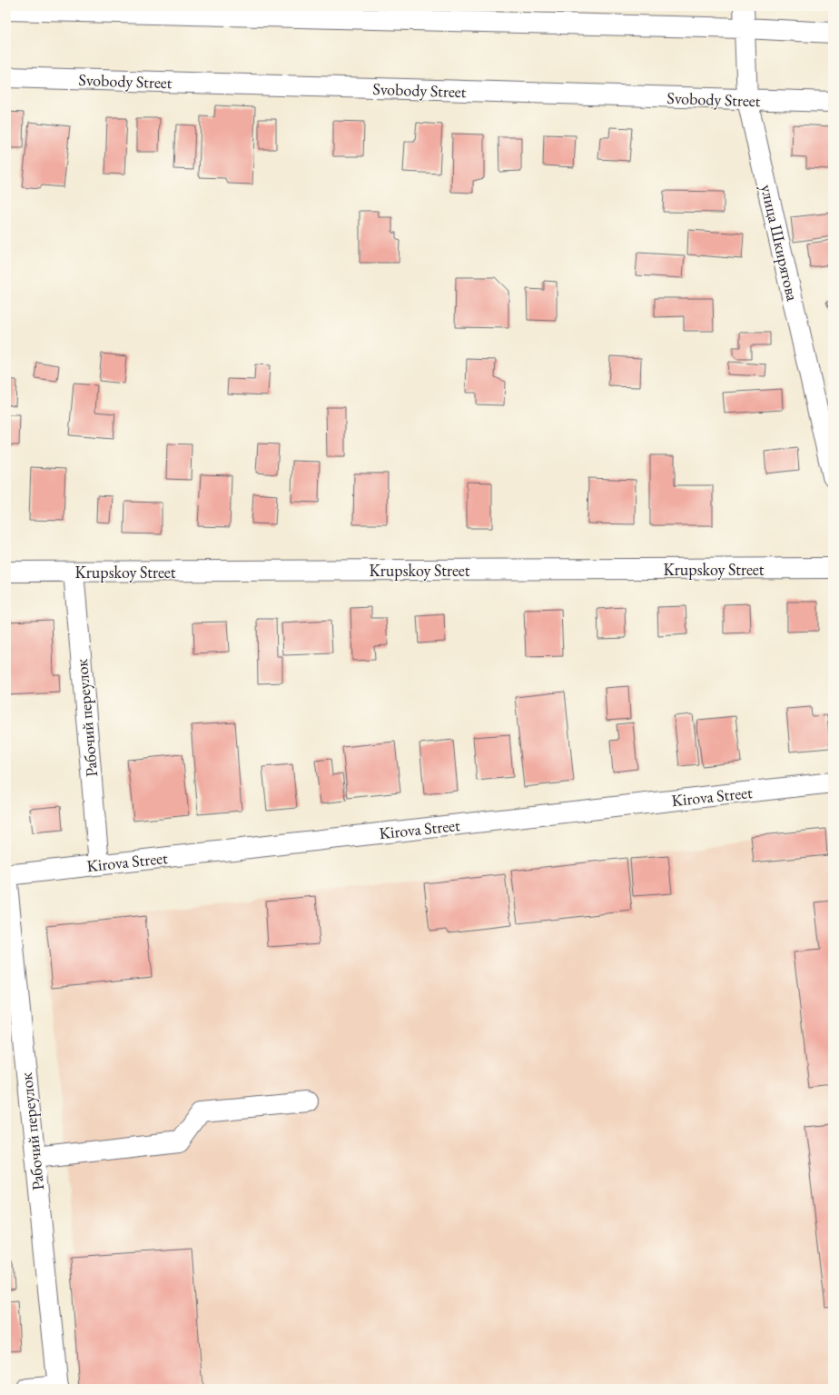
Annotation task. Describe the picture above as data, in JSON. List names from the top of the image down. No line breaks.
{"streets":{"street":["Svobody Street","улица Шкирятова","Krupskoy Street","Рабочий переулок","Kirova Street"]},"crossings":[["Svobody Street","улица Шкирятова"],["Krupskoy Street","Рабочий переулок"],["Рабочий переулок","Kirova Street"]]}
